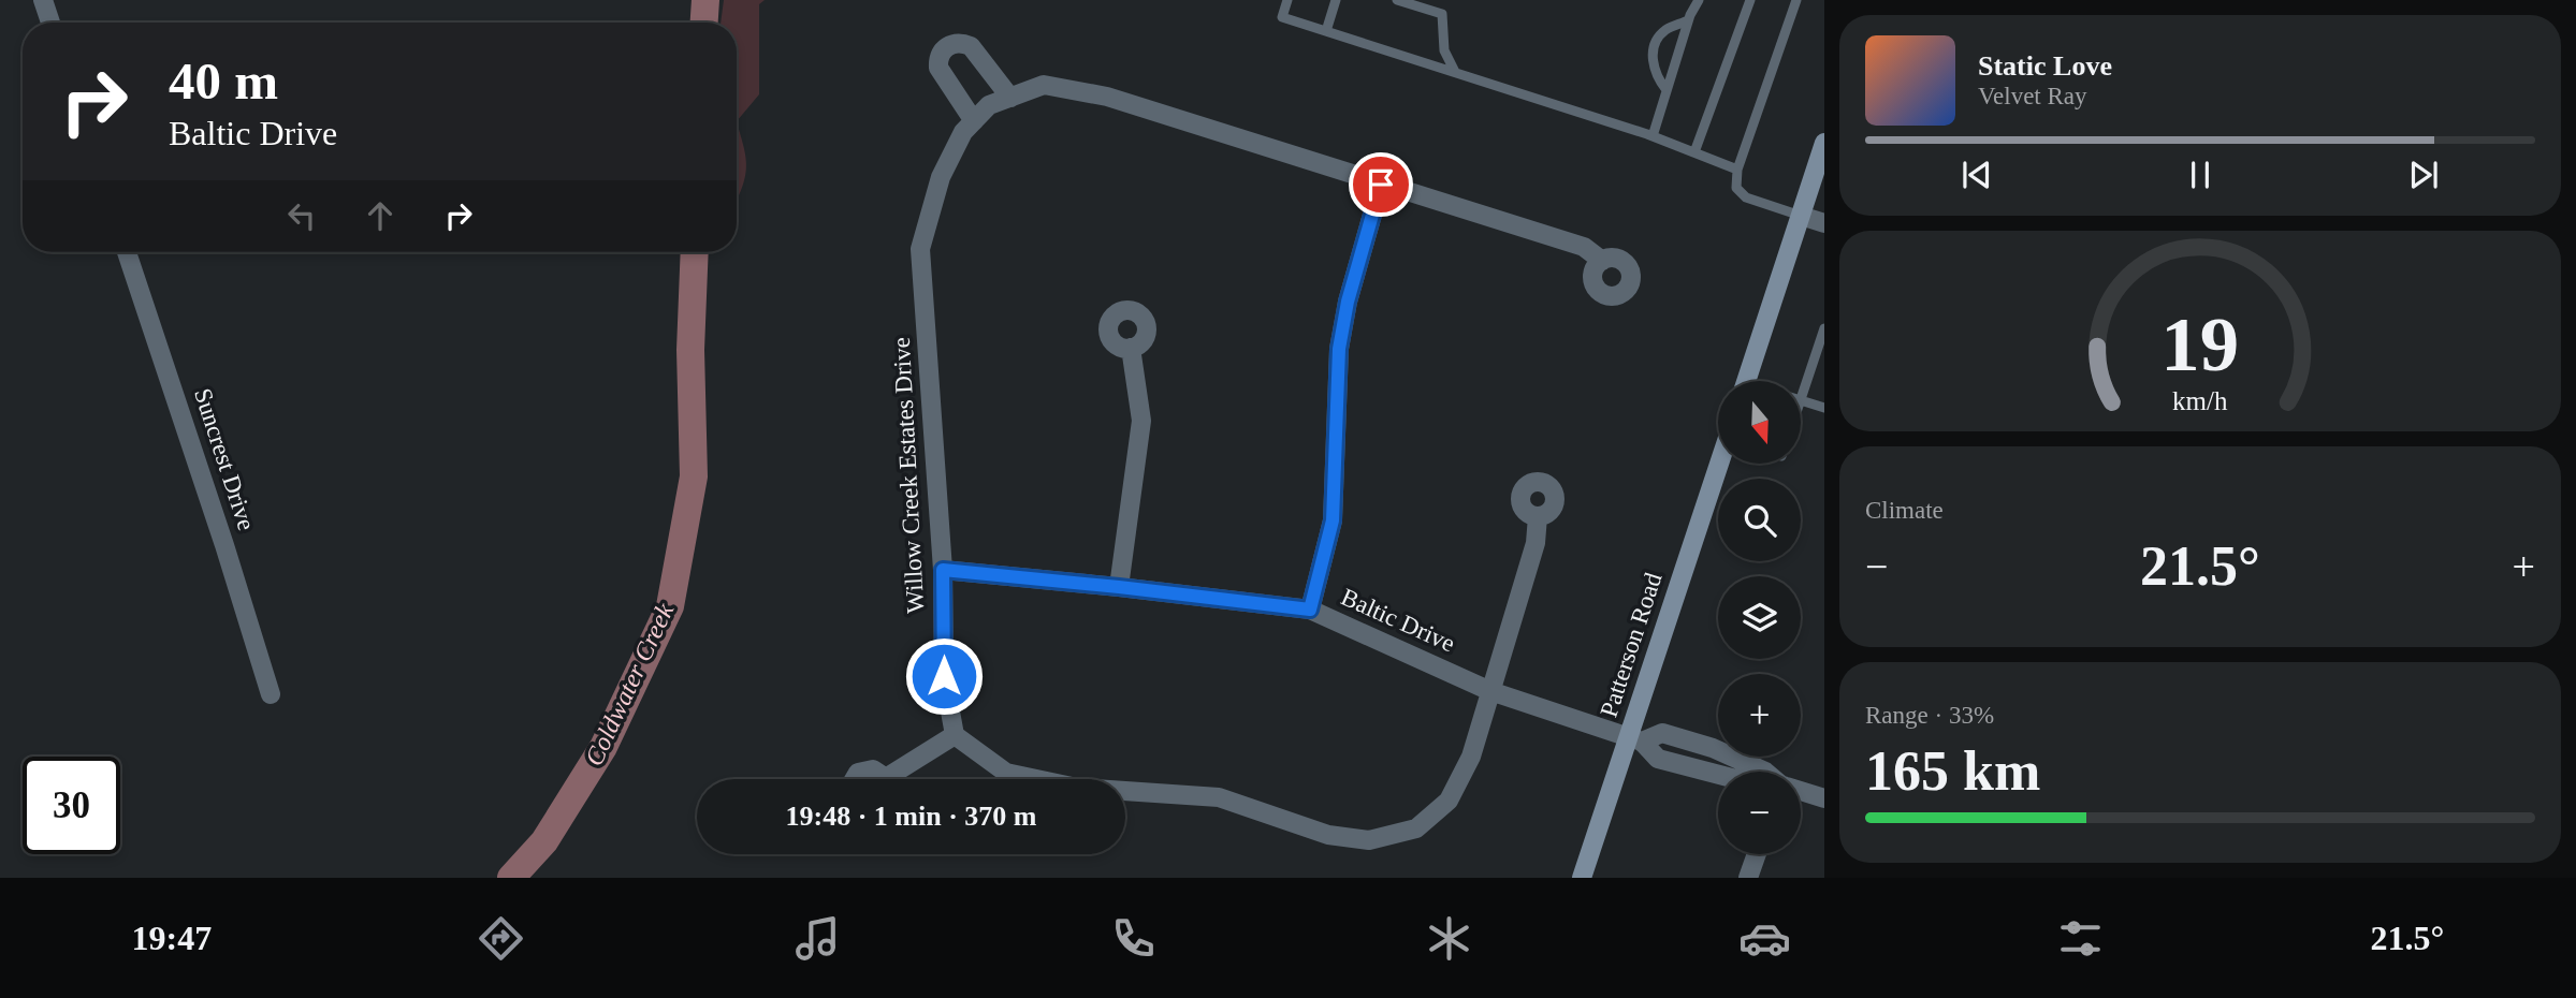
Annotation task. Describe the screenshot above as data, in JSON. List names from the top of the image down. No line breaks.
{"streets":{"main road":["Patterson Road"],"street":["Suncrest Drive","Willow Creek Estates Drive","Baltic Drive"]},"crossings":[["Willow Creek Estates Drive","Baltic Drive"],["Baltic Drive","Patterson Road"]],"water":["Coldwater Creek"],"north":"bottom","page":{"turn":["40 m","Baltic Drive"],"song":["Static Love","Velvet Ray"],"map_buttons":["+","−"],"tile":["Climate",["Range · 33%","165 km"]],"heat":["−","21.5°","+"],"limit":"30","trip":"19:48 · 1 min · 370 m","tabs":["19:47","21.5°"],"gauge":["19","km/h"]}}
